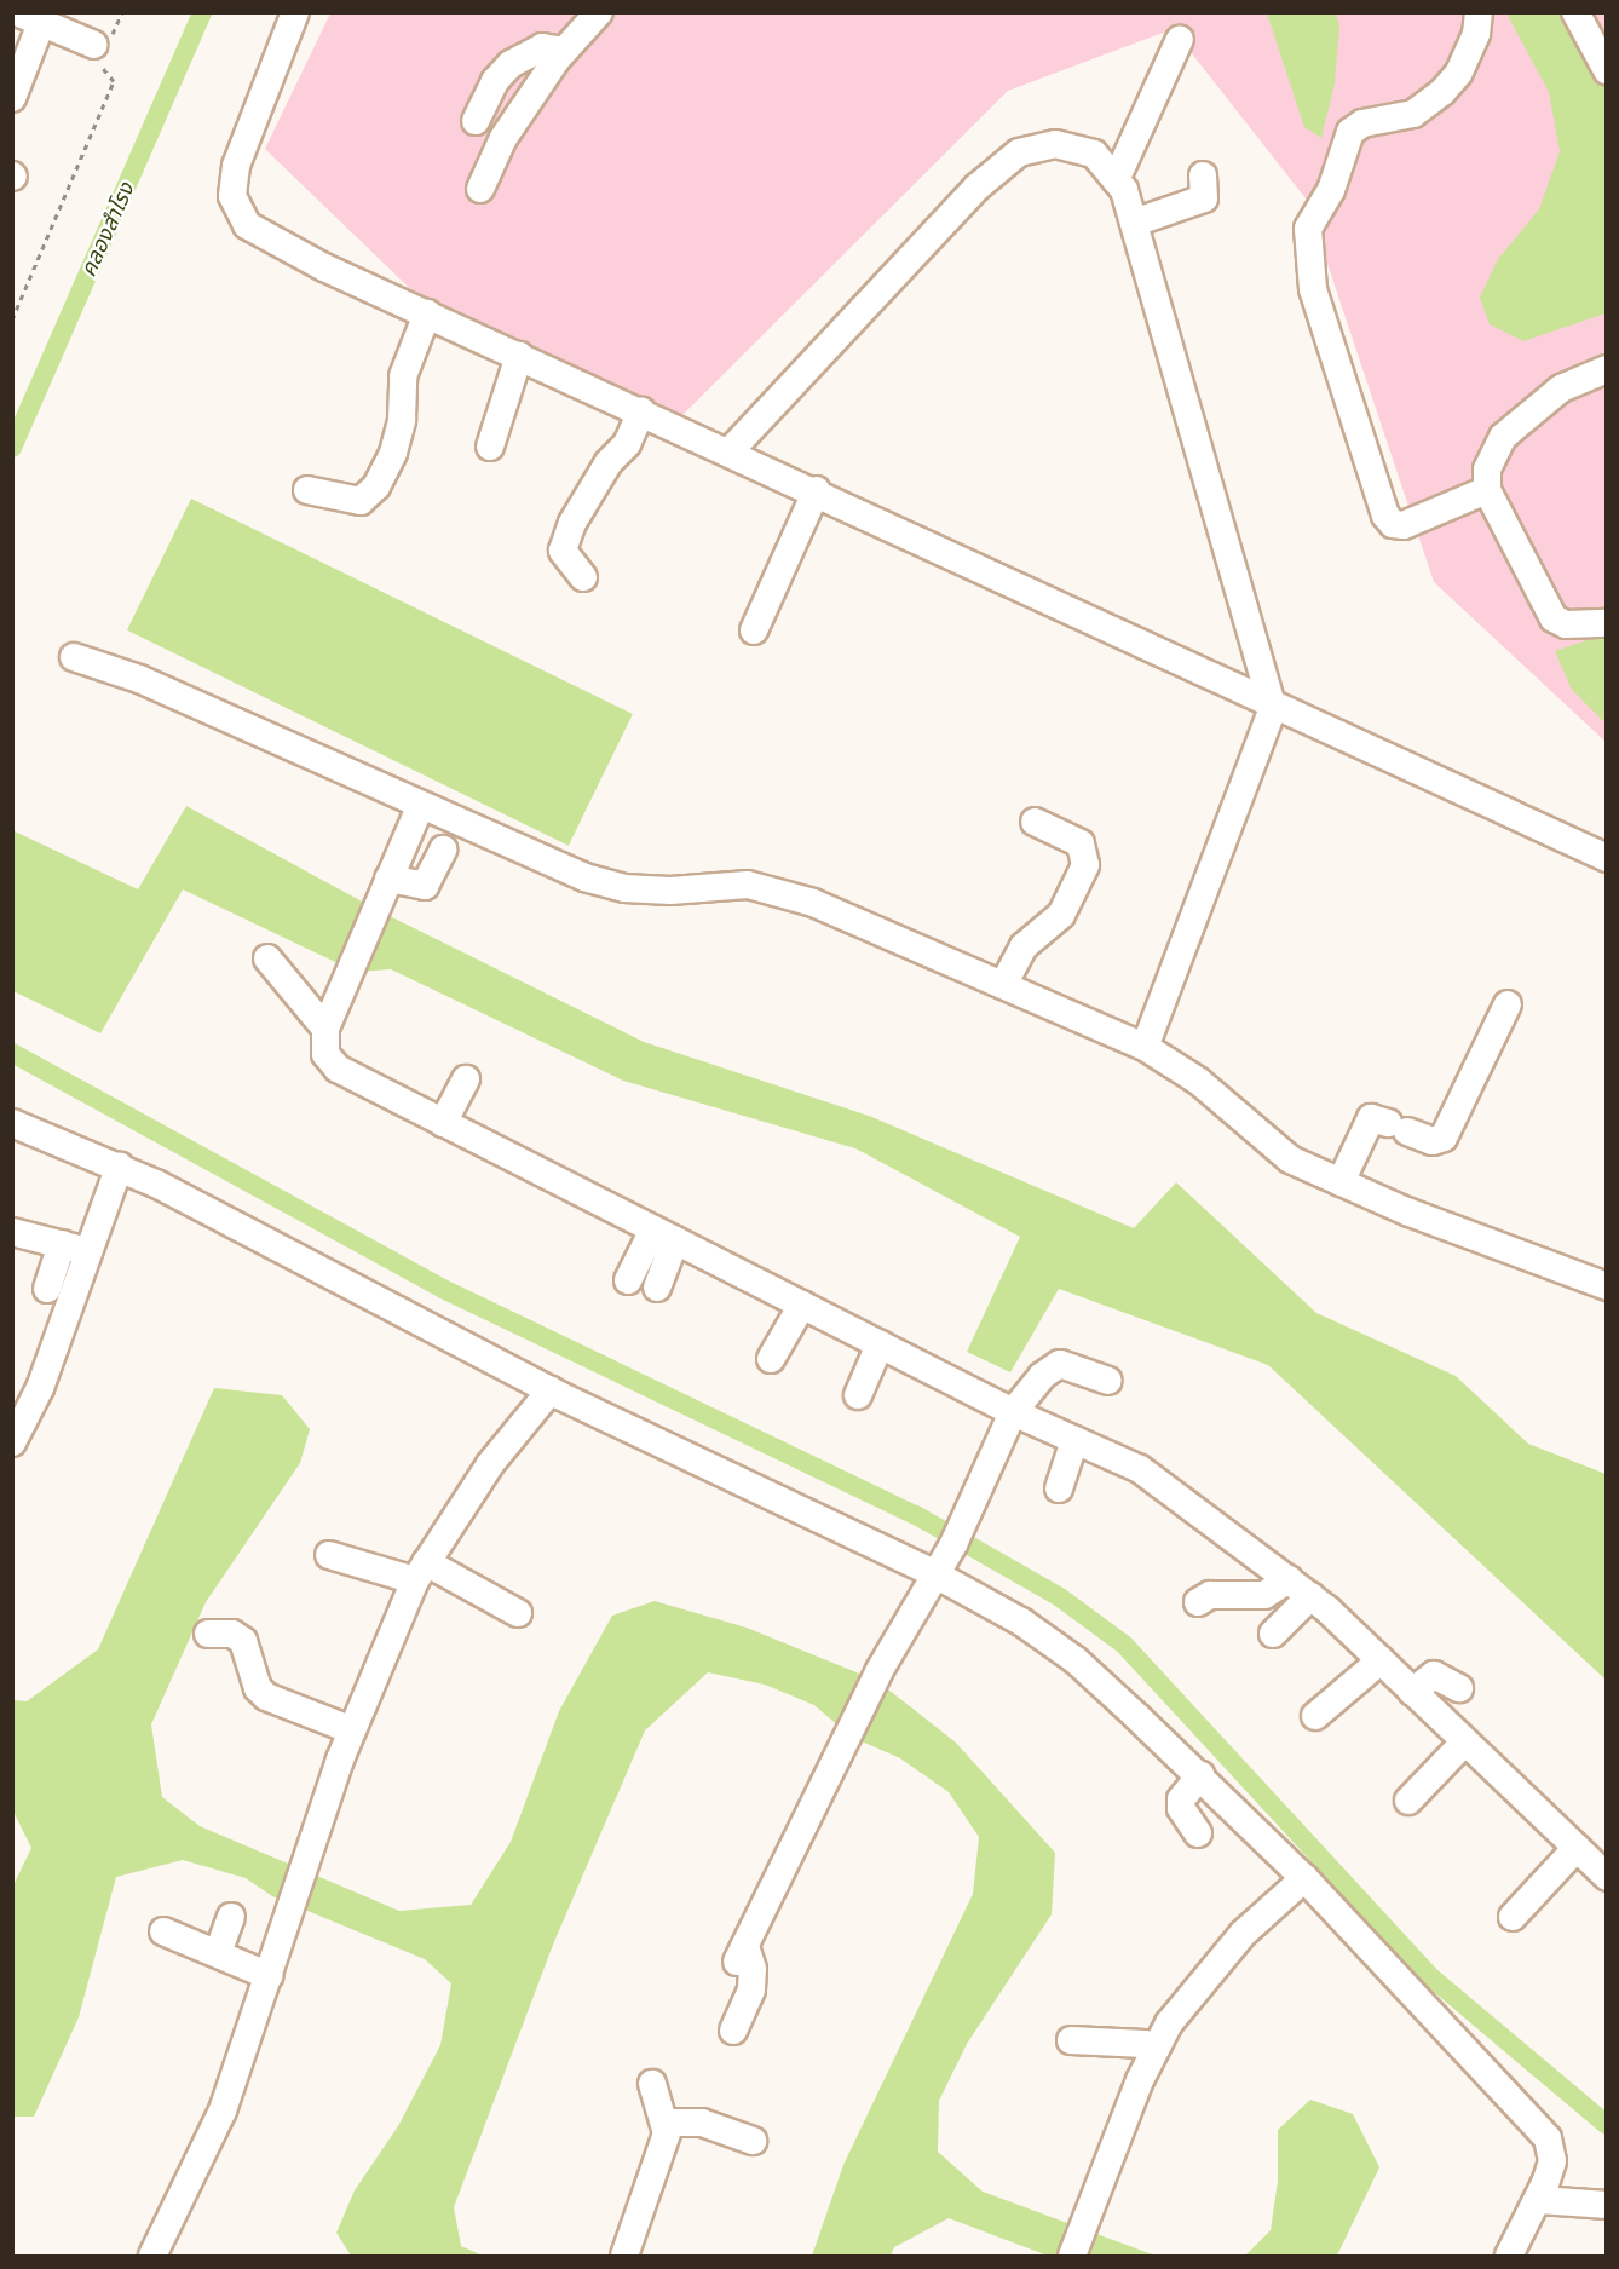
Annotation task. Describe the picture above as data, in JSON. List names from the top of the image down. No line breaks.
{"water":["คลองสำโรง"]}
